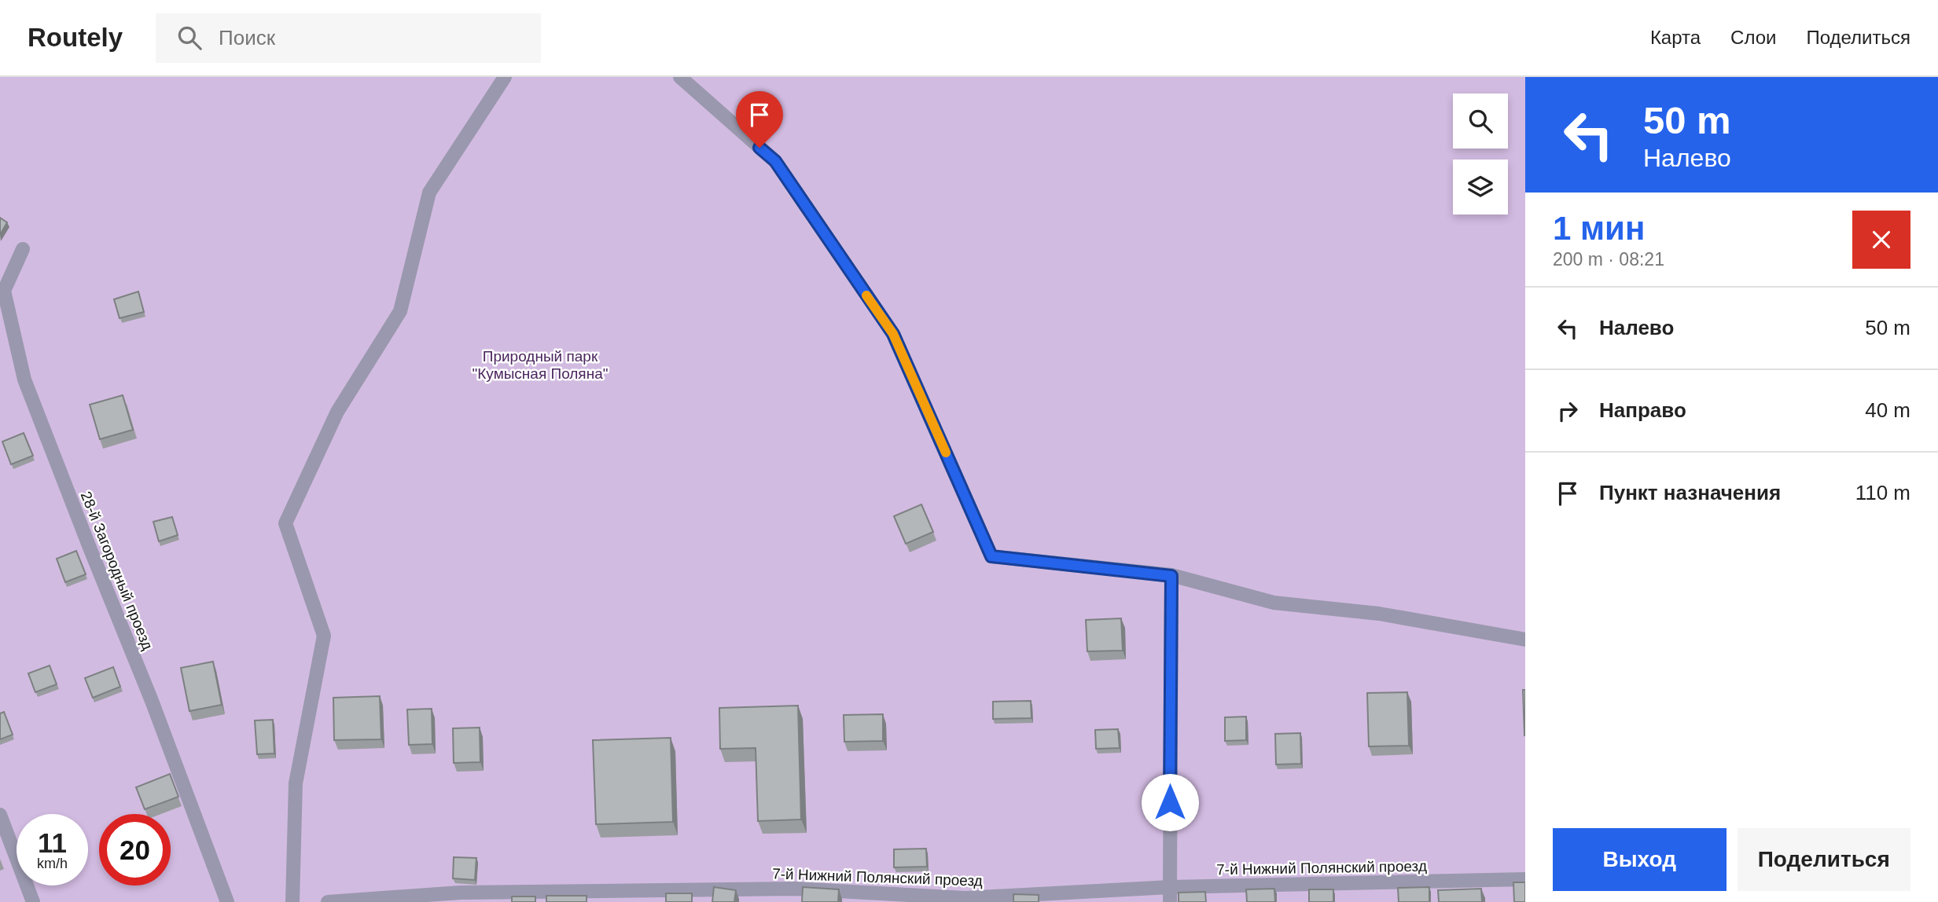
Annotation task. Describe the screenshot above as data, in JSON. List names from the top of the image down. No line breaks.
{"streets":{"street":["28-й Загородный проезд","7-й Нижний Полянский проезд"]},"parks":["Природный парк \"Кумысная Поляна\""],"page":{"header":"Routely","search":"Поиск","nav":["Карта","Слои","Поделиться"],"turn":["50 m","Налево"],"heading":["1 мин","200 m · 08:21"],"list":[{"name":"Налево","value":"50 m"},{"name":"Направо","value":"40 m"},{"name":"Пункт назначения","value":"110 m"}],"speed":"11 km/h","limit":"20","buttons":["Выход","Поделиться"]}}
